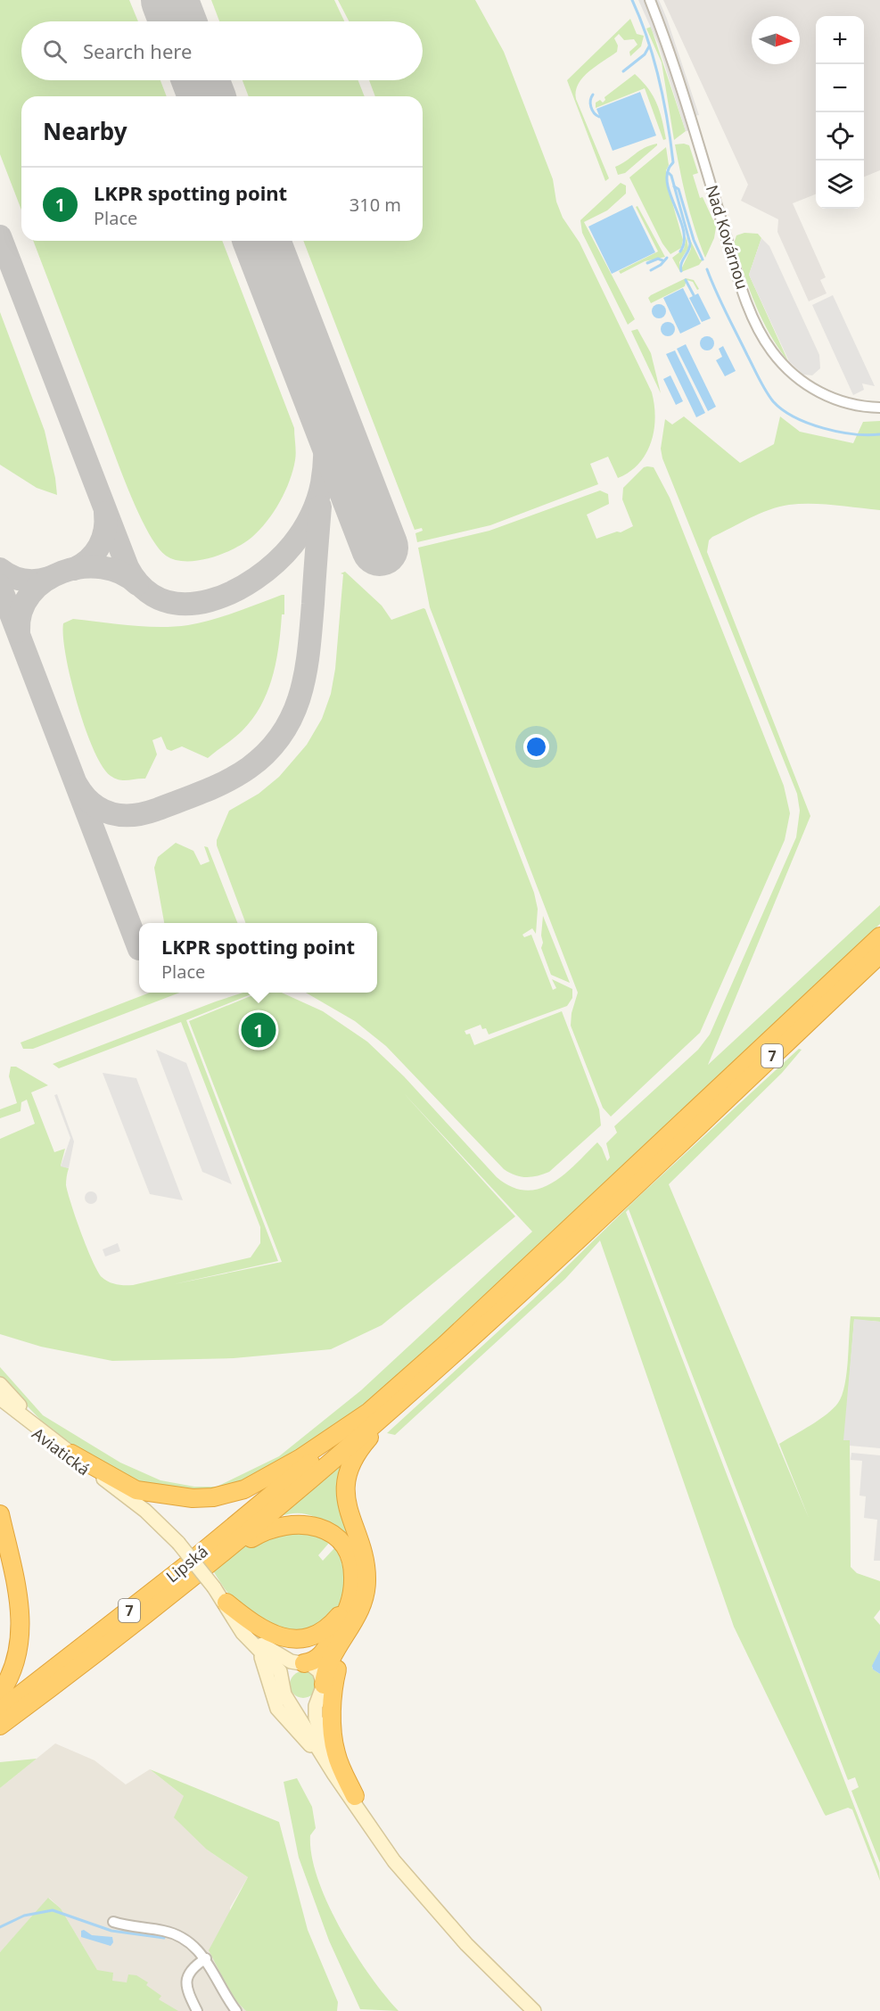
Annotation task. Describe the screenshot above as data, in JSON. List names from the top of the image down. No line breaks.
{"streets":{"highway":["7","Lipská"],"main road":["Aviatická"],"street":["Nad Kovárnou"]},"crossings":[["7","Lipská"]],"north":"right","page":{"map_buttons":["+","−"],"search":"Search here","heading":"Nearby","list":[{"mark":"1","name":"LKPR spotting point","note":"Place","value":"310 m"}],"popup":["LKPR spotting point","Place"],"pins":"1"}}
